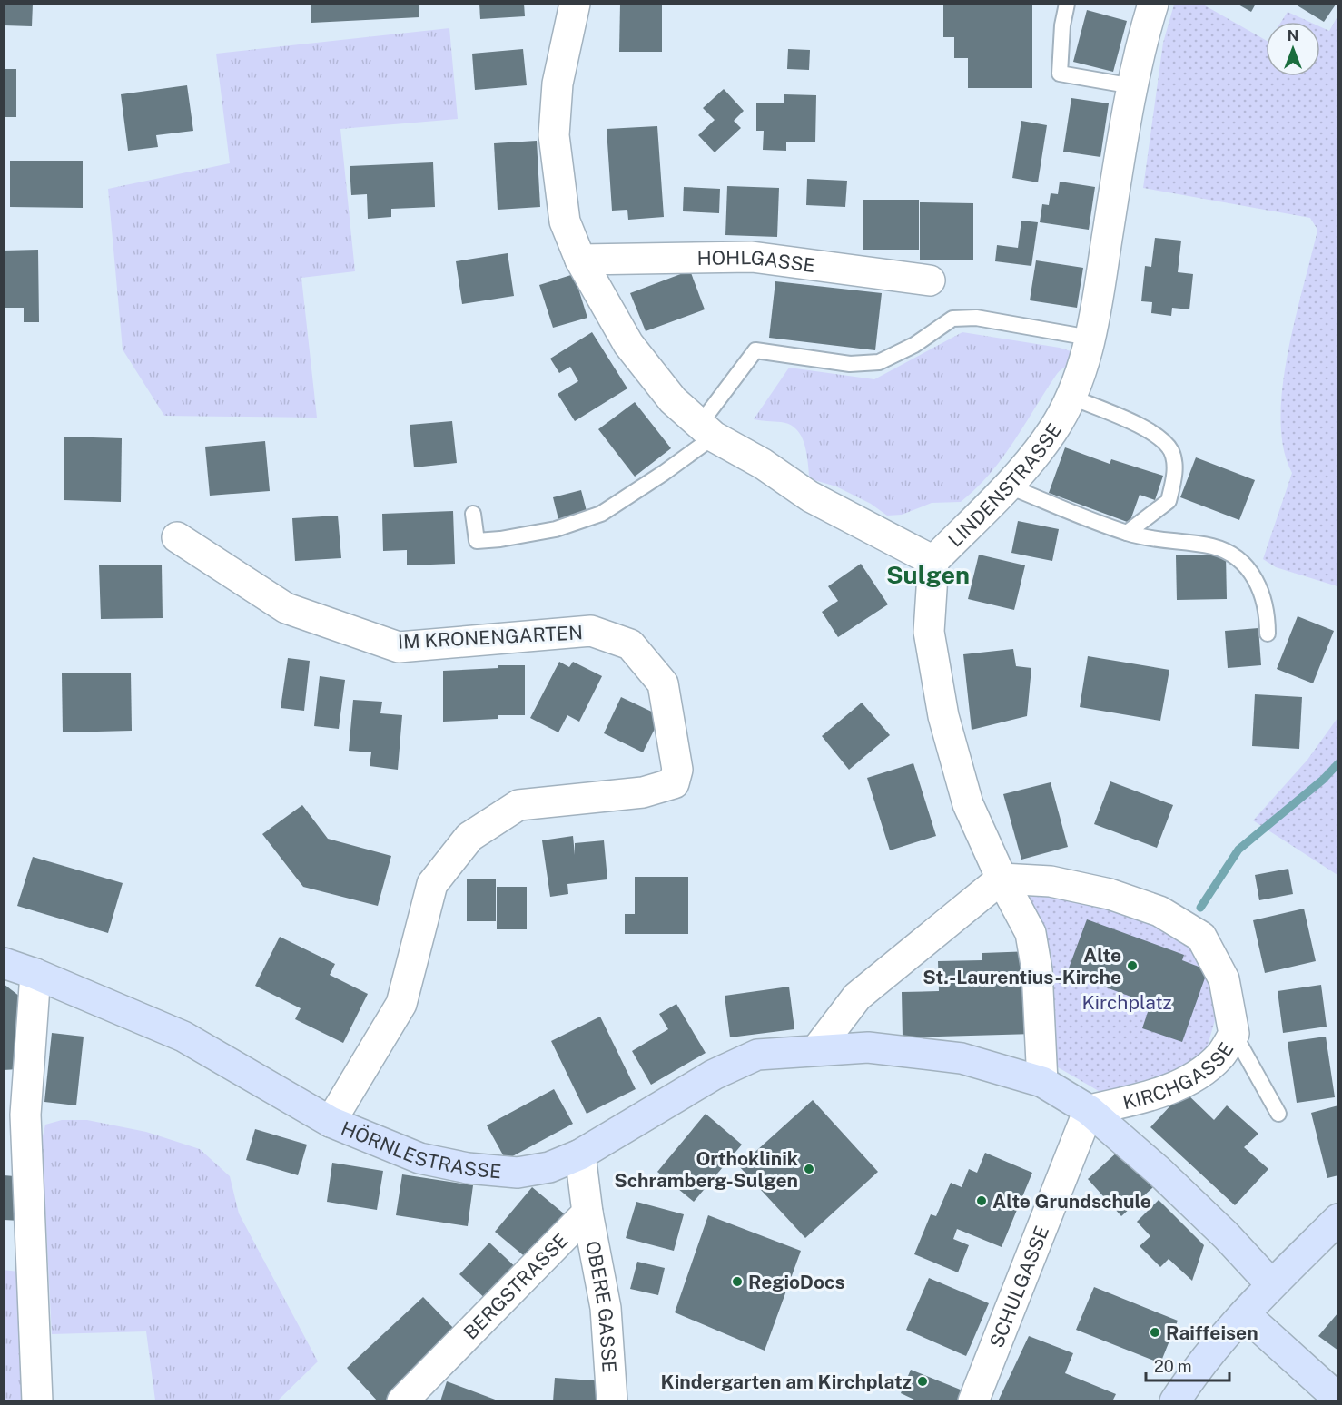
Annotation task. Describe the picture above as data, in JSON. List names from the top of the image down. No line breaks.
{"streets":{"street":["HOHLGASSE","LINDENSTRASSE","IM KRONENGARTEN","KIRCHGASSE","HÖRNLESTRASSE","BERGSTRASSE","SCHULGASSE","OBERE GASSE"]},"crossings":[["LINDENSTRASSE","KIRCHGASSE"],["IM KRONENGARTEN","HÖRNLESTRASSE"],["KIRCHGASSE","SCHULGASSE"],["BERGSTRASSE","OBERE GASSE"]],"districts":["Sulgen"],"parks":["Kirchplatz"],"places":["Alte St.-Laurentius-Kirche","Orthoklinik Schramberg-Sulgen","Alte Grundschule","RegioDocs","Raiffeisen","Kindergarten am Kirchplatz"],"scale_bar":"20 m","north":"top"}
